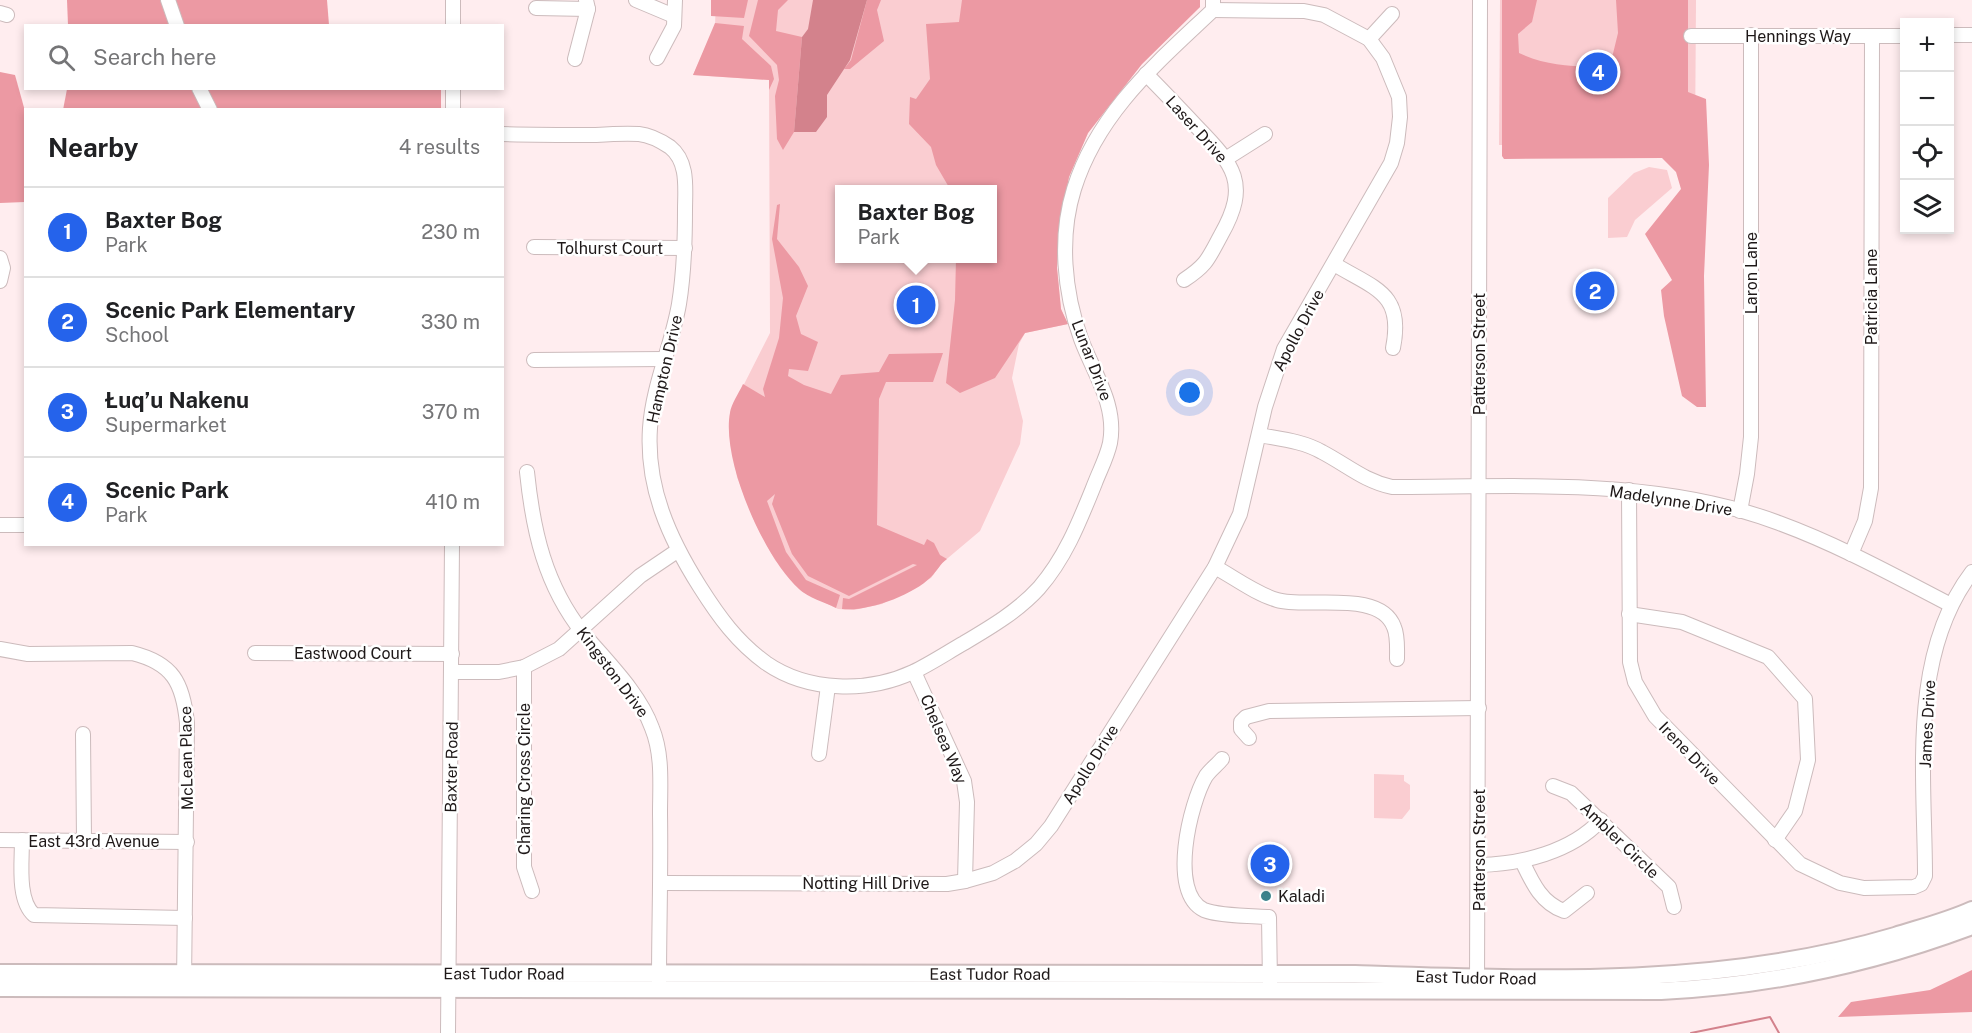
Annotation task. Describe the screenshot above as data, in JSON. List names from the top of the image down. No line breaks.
{"streets":{"main road":["East Tudor Road"],"street":["Hennings Way","Laser Drive","Tolhurst Court","Laron Lane","Patricia Lane","Apollo Drive","Patterson Street","Lunar Drive","Hampton Drive","Madelynne Drive","Eastwood Court","Kingston Drive","James Drive","Chelsea Way","Irene Drive","McLean Place","Baxter Road","Charing Cross Circle","Ambler Circle","East 43rd Avenue","Notting Hill Drive"]},"crossings":[["Hennings Way","Laron Lane"],["Hennings Way","Patricia Lane"],["Laser Drive","Lunar Drive"],["Tolhurst Court","Hampton Drive"],["Laron Lane","Madelynne Drive"],["Patricia Lane","Madelynne Drive"],["Apollo Drive","Lunar Drive"],["Apollo Drive","Madelynne Drive"],["Apollo Drive","Notting Hill Drive"],["Patterson Street","Madelynne Drive"],["Patterson Street","East Tudor Road"],["Lunar Drive","Hampton Drive"],["Lunar Drive","Chelsea Way"],["Madelynne Drive","James Drive"],["Madelynne Drive","Irene Drive"],["Eastwood Court","Baxter Road"],["Kingston Drive","Notting Hill Drive"],["Kingston Drive","East Tudor Road"],["James Drive","Irene Drive"],["Chelsea Way","Notting Hill Drive"],["McLean Place","East 43rd Avenue"],["McLean Place","East Tudor Road"],["Baxter Road","East Tudor Road"]],"places":["Kaladi"],"page":{"map_buttons":["+","−"],"search":"Search here","pins":["4","2","1","3"],"heading":["Nearby","4 results"],"popup":["Baxter Bog","Park"],"list":[{"mark":"1","name":"Baxter Bog","note":"Park","value":"230 m"},{"mark":"2","name":"Scenic Park Elementary","note":"School","value":"330 m"},{"mark":"3","name":"Łuq’u Nakenu","note":"Supermarket","value":"370 m"},{"mark":"4","name":"Scenic Park","note":"Park","value":"410 m"}]}}
